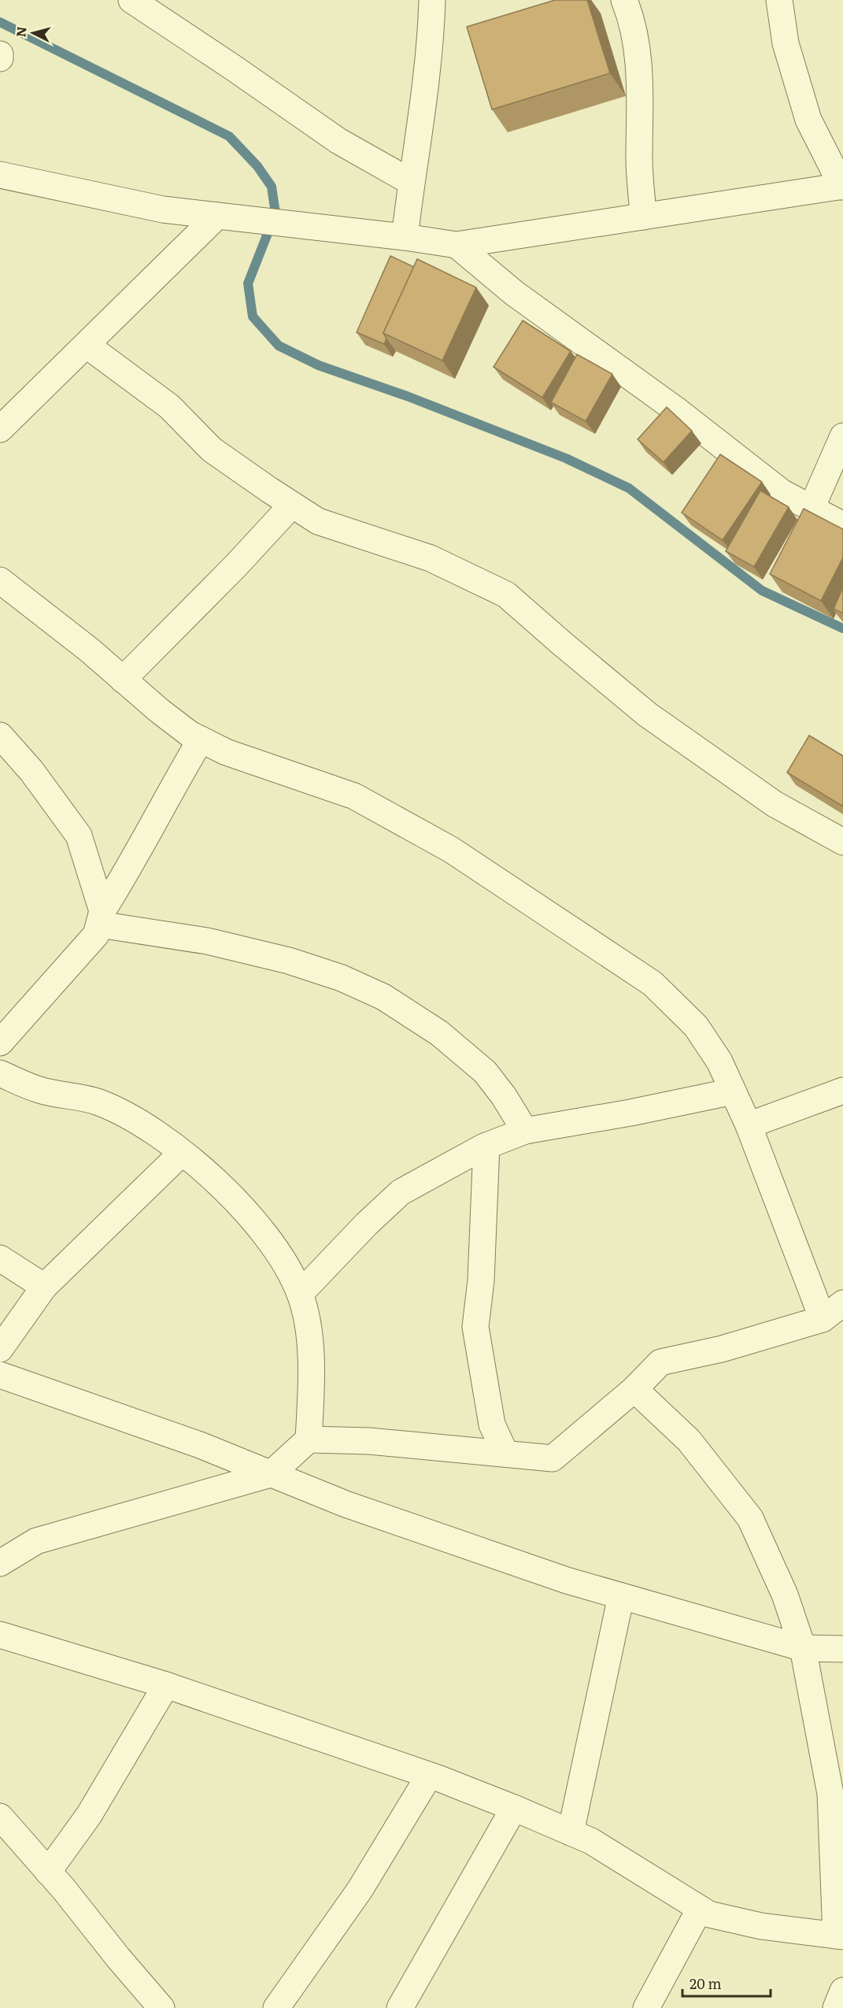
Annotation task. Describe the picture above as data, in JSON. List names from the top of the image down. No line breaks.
{"scale_bar":"20 m","north":"left"}
